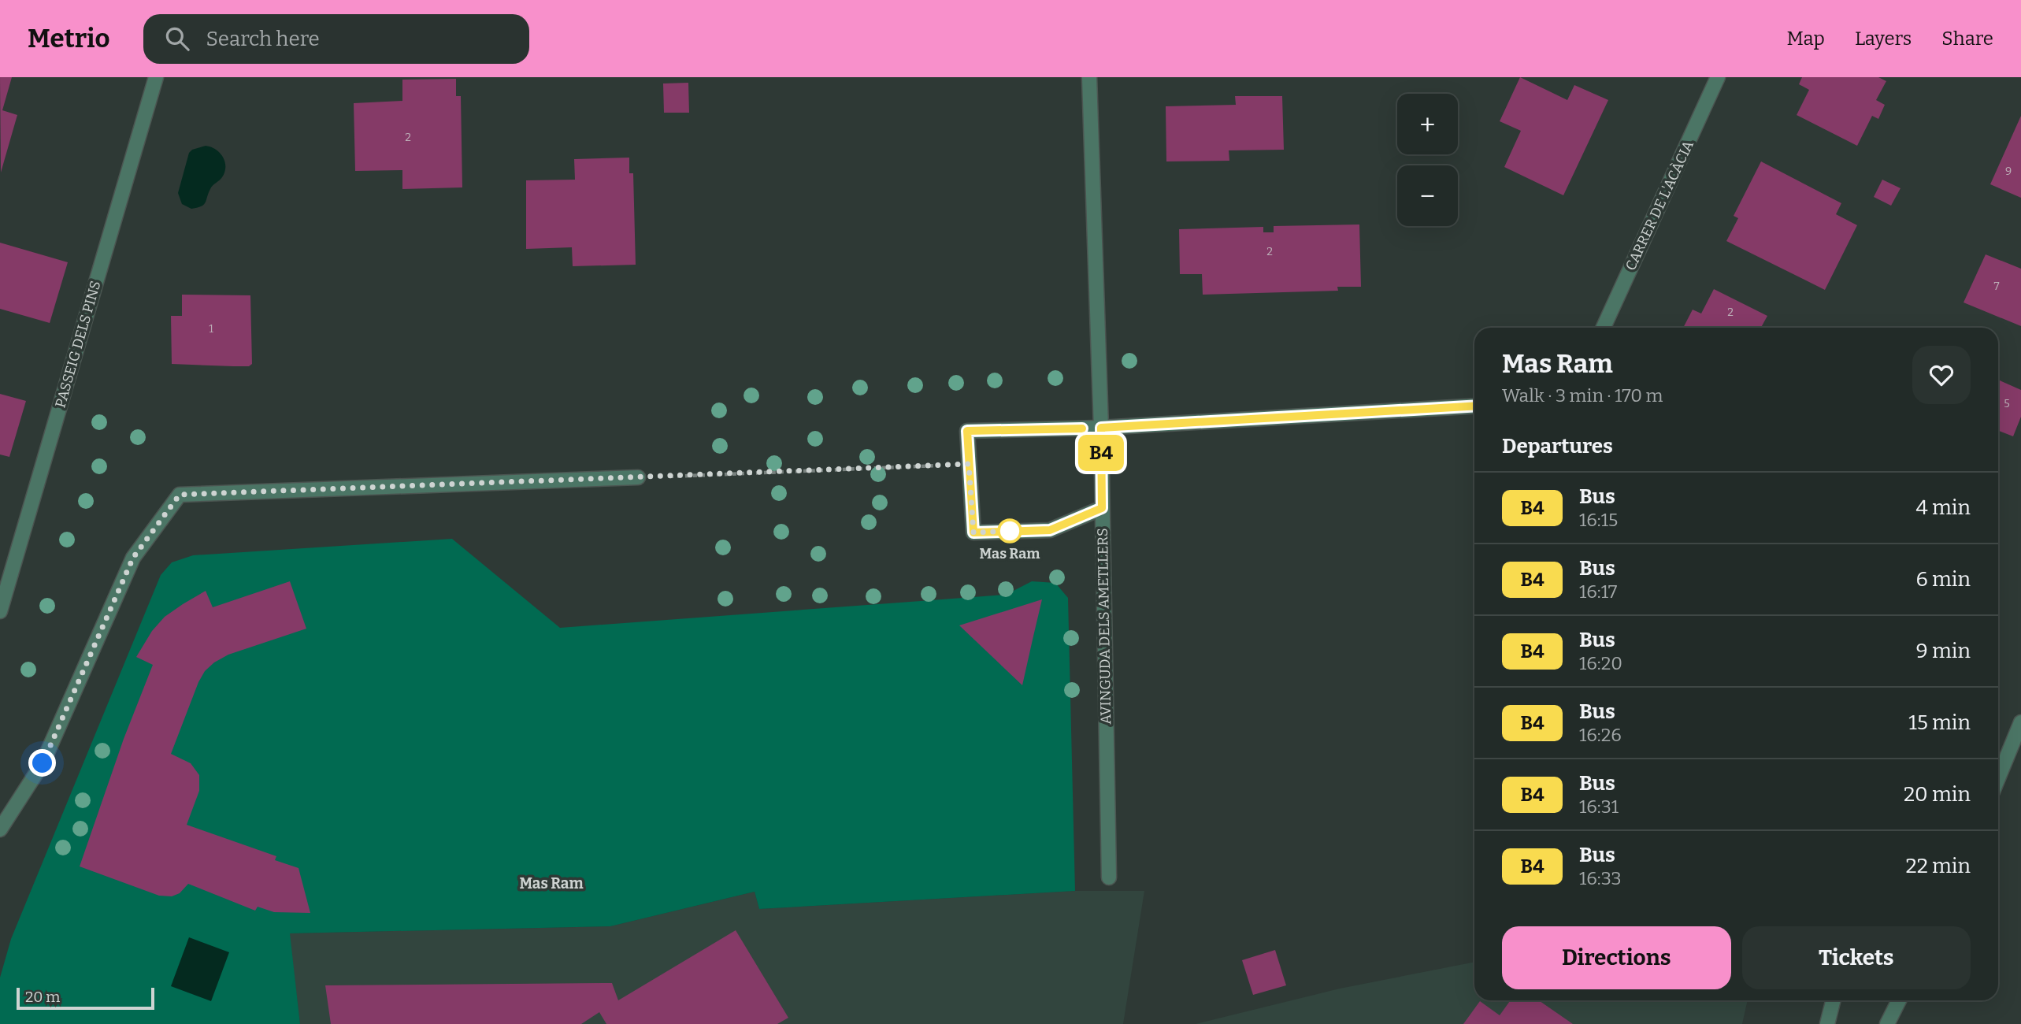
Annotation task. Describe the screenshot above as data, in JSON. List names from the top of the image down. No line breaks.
{"streets":{"street":["CARRER DE L'ACÀCIA","PASSEIG DELS PINS","AVINGUDA DELS AMETLLERS"]},"districts":["Mas Ram"],"places":["Mas Ram"],"lines":["bus line B4"],"house_numbers":["2","9","2","7","2","1","5"],"scale_bar":"20 m","page":{"header":"Metrio","search":"Search here","nav":["Map","Layers","Share"],"on_map":"B4","map_buttons":["+","−"],"heading":[["Mas Ram","Walk · 3 min · 170 m"],"Departures"],"list":[{"mark":"B4","name":"Bus","note":"16:15","value":"4 min"},{"mark":"B4","name":"Bus","note":"16:17","value":"6 min"},{"mark":"B4","name":"Bus","note":"16:20","value":"9 min"},{"mark":"B4","name":"Bus","note":"16:26","value":"15 min"},{"mark":"B4","name":"Bus","note":"16:31","value":"20 min"},{"mark":"B4","name":"Bus","note":"16:33","value":"22 min"}],"buttons":["Directions","Tickets"],"scale":"20 m"}}
